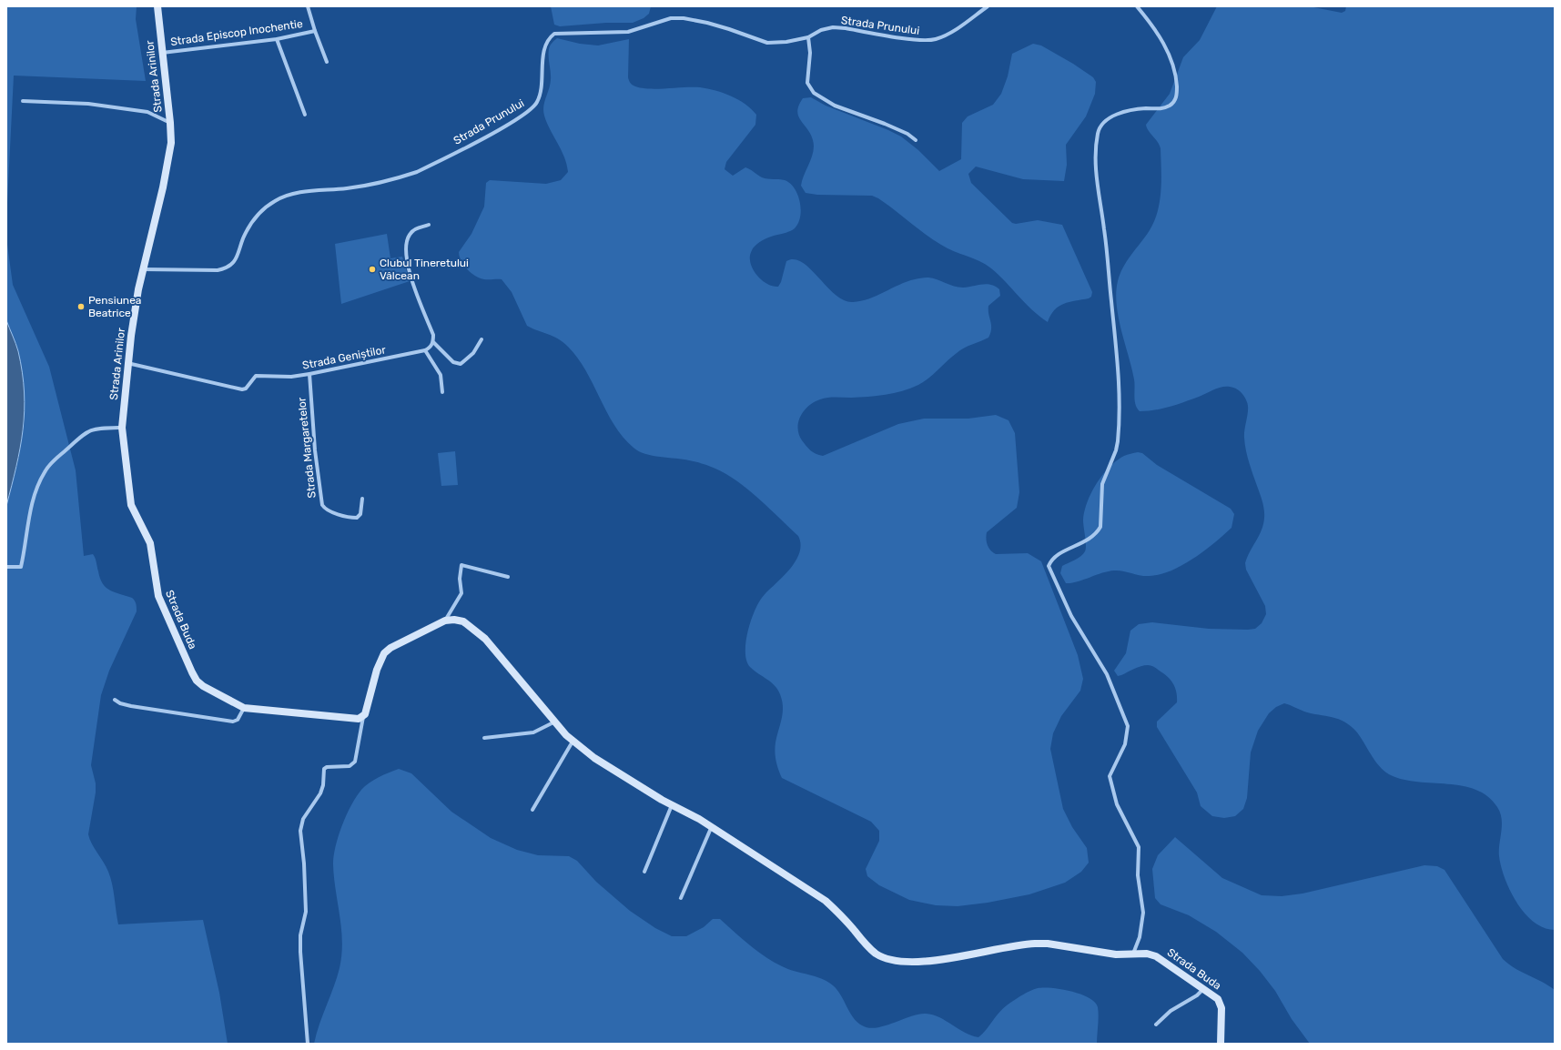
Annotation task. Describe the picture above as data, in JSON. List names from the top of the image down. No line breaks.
{"streets":{"street":["Strada Prunului","Strada Episcop Inochentie","Strada Arinilor","Strada Geniștilor","Strada Margaretelor","Strada Buda"]},"crossings":[["Strada Prunului","Strada Arinilor"],["Strada Episcop Inochentie","Strada Arinilor"],["Strada Arinilor","Strada Geniștilor"],["Strada Arinilor","Strada Buda"],["Strada Geniștilor","Strada Margaretelor"]],"places":["Clubul Tineretului Vâlcean","Pensiunea Beatrice"]}
